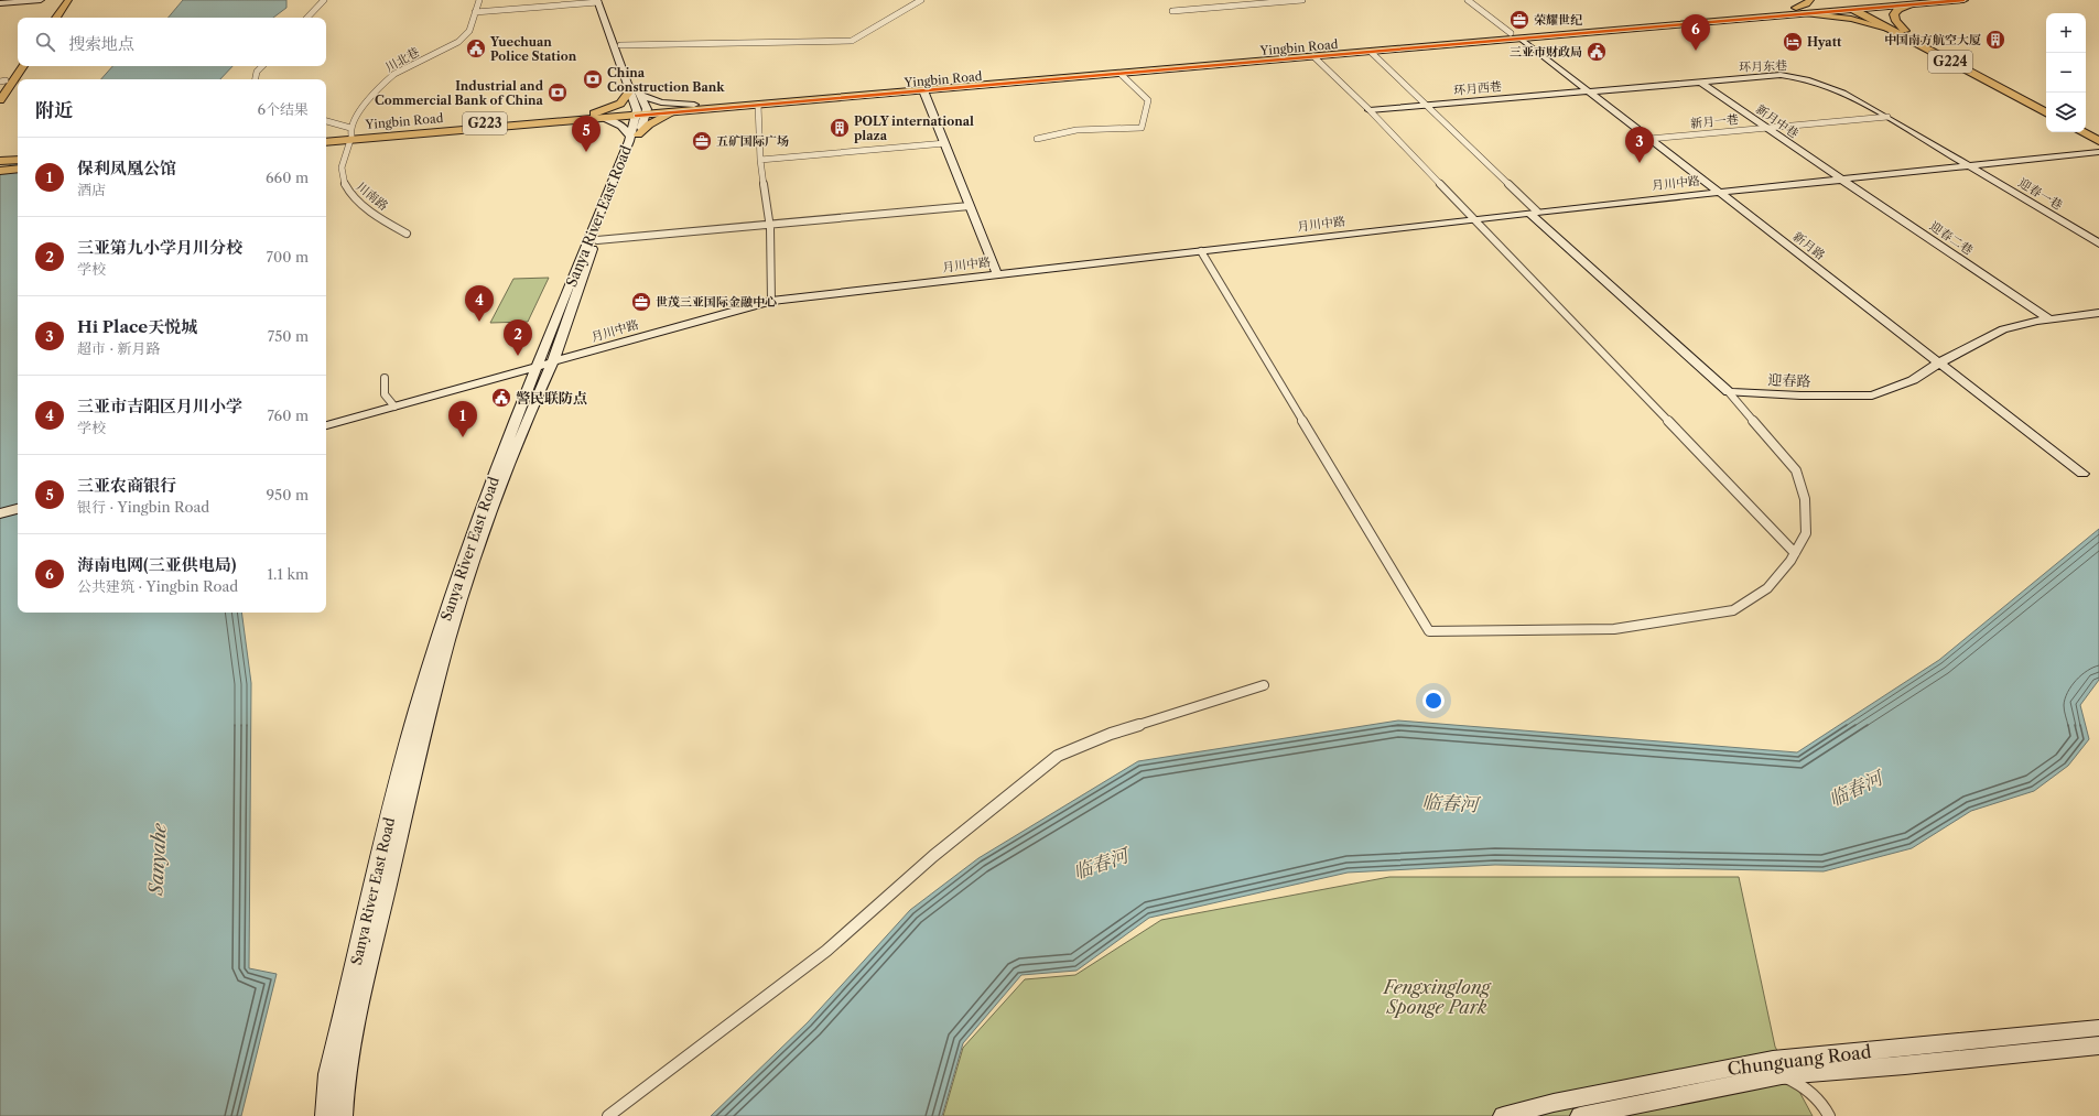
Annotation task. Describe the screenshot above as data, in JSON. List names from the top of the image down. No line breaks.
{"streets":{"highway":["Yingbin Road","G224","G223"],"street":["川北巷","环月东巷","环月西巷","新月一巷","新月中巷","月川中路","迎春一巷","川南路","Sanya River East Road","迎春二巷","新月路","迎春路","Chunguang Road"]},"crossings":[["Yingbin Road","川北巷"],["Yingbin Road","G224"],["Yingbin Road","川南路"],["Yingbin Road","Sanya River East Road"],["Yingbin Road","新月路"],["川北巷","川南路"],["环月东巷","环月西巷"],["环月东巷","新月一巷"],["环月东巷","新月中巷"],["环月东巷","月川中路"],["环月东巷","迎春一巷"],["环月东巷","新月路"],["环月西巷","新月路"],["新月一巷","新月中巷"],["新月一巷","新月路"],["新月中巷","月川中路"],["新月中巷","迎春二巷"],["月川中路","迎春一巷"],["月川中路","Sanya River East Road"],["月川中路","迎春二巷"],["月川中路","新月路"],["迎春二巷","迎春路"],["新月路","迎春路"]],"water":["临春河","Sanyahe"],"parks":["Fengxinglong Sponge Park"],"places":{"office":["荣耀世纪","五矿国际广场","世茂三亚国际金融中心"],"building":["中国南方航空大厦","POLY international plaza"],"hotel":["Hyatt"],"public building":["Yuechuan Police Station","三亚市财政局","警民联防点"],"bank":["China Construction Bank","Industrial and Commercial Bank of China"]},"page":{"map_buttons":["+","−"],"pins":["6","5","3","4","2","1"],"search":"搜索地点","heading":["附近","6个结果"],"list":[{"mark":"1","name":"保利凤凰公馆","note":"酒店","value":"660 m"},{"mark":"2","name":"三亚第九小学月川分校","note":"学校","value":"700 m"},{"mark":"3","name":"Hi Place天悦城","note":"超市 · 新月路","value":"750 m"},{"mark":"4","name":"三亚市吉阳区月川小学","note":"学校","value":"760 m"},{"mark":"5","name":"三亚农商银行","note":"银行 · Yingbin Road","value":"950 m"},{"mark":"6","name":"海南电网(三亚供电局)","note":"公共建筑 · Yingbin Road","value":"1.1 km"}]}}
